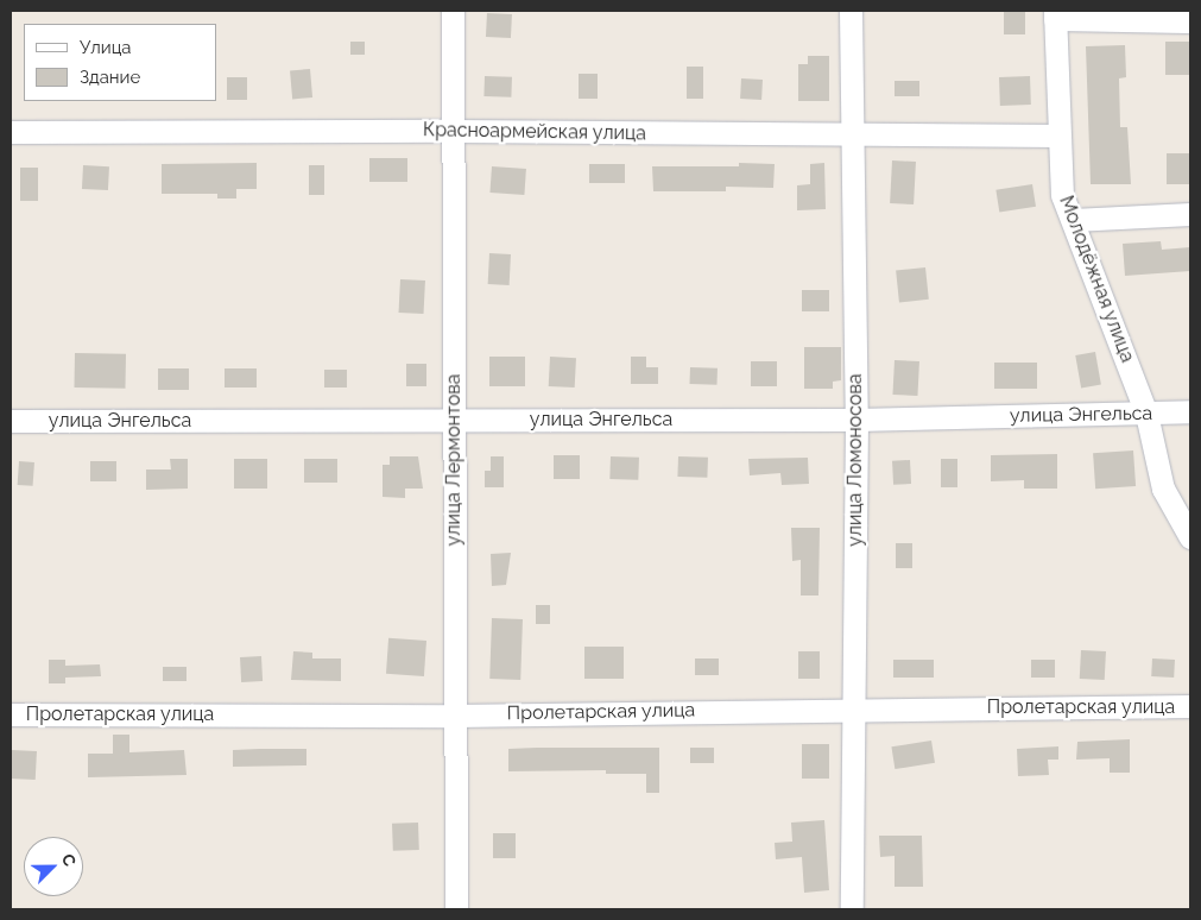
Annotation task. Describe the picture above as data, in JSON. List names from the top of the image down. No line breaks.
{"streets":{"street":["Красноармейская улица","Молодёжная улица","улица Энгельса","улица Лермонтова","улица Ломоносова","Пролетарская улица"]},"crossings":[["Красноармейская улица","Молодёжная улица"],["Красноармейская улица","улица Лермонтова"],["Красноармейская улица","улица Ломоносова"],["Молодёжная улица","улица Энгельса"],["улица Энгельса","улица Лермонтова"],["улица Энгельса","улица Ломоносова"],["улица Лермонтова","Пролетарская улица"],["улица Ломоносова","Пролетарская улица"]],"legend":["Улица","Здание"],"north":"top right"}
